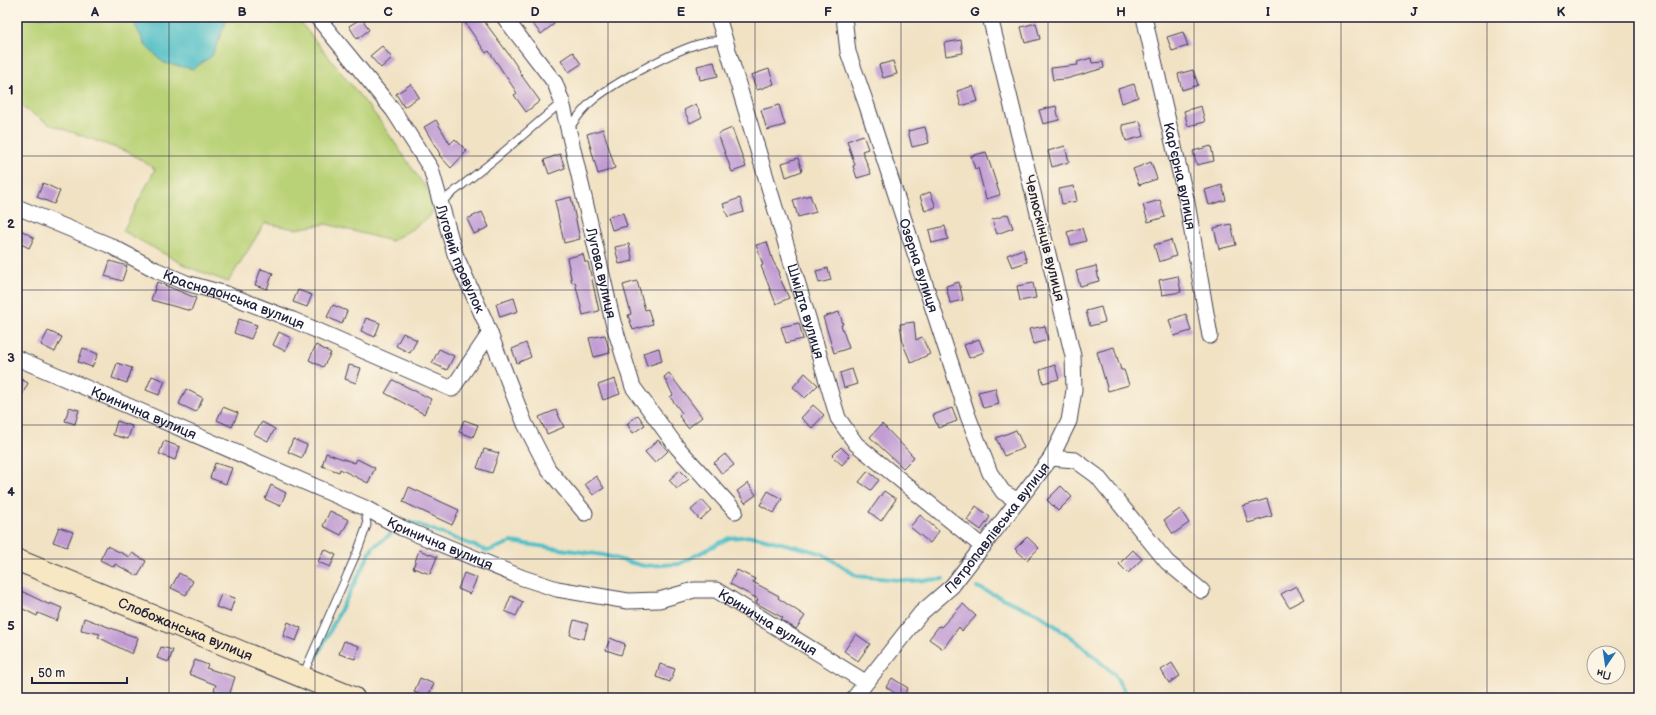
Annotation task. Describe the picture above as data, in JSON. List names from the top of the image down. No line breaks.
{"streets":{"street":["Кар'єрна вулиця","Челюскінців вулиця","Луговий провулок","Озерна вулиця","Лугова вулиця","Краснодонська вулиця","Шмідта вулиця","Кринична вулиця","Петропавлівська вулиця","Слобожанська вулиця"]},"crossings":[["Челюскінців вулиця","Петропавлівська вулиця"],["Луговий провулок","Краснодонська вулиця"],["Озерна вулиця","Петропавлівська вулиця"],["Шмідта вулиця","Петропавлівська вулиця"],["Кринична вулиця","Петропавлівська вулиця"]],"scale_bar":"50 m","north":"bottom","grid":{"columns":["A","B","C","D","E","F","G","H","I","J","K"],"rows":["1","2","3","4","5"]}}
